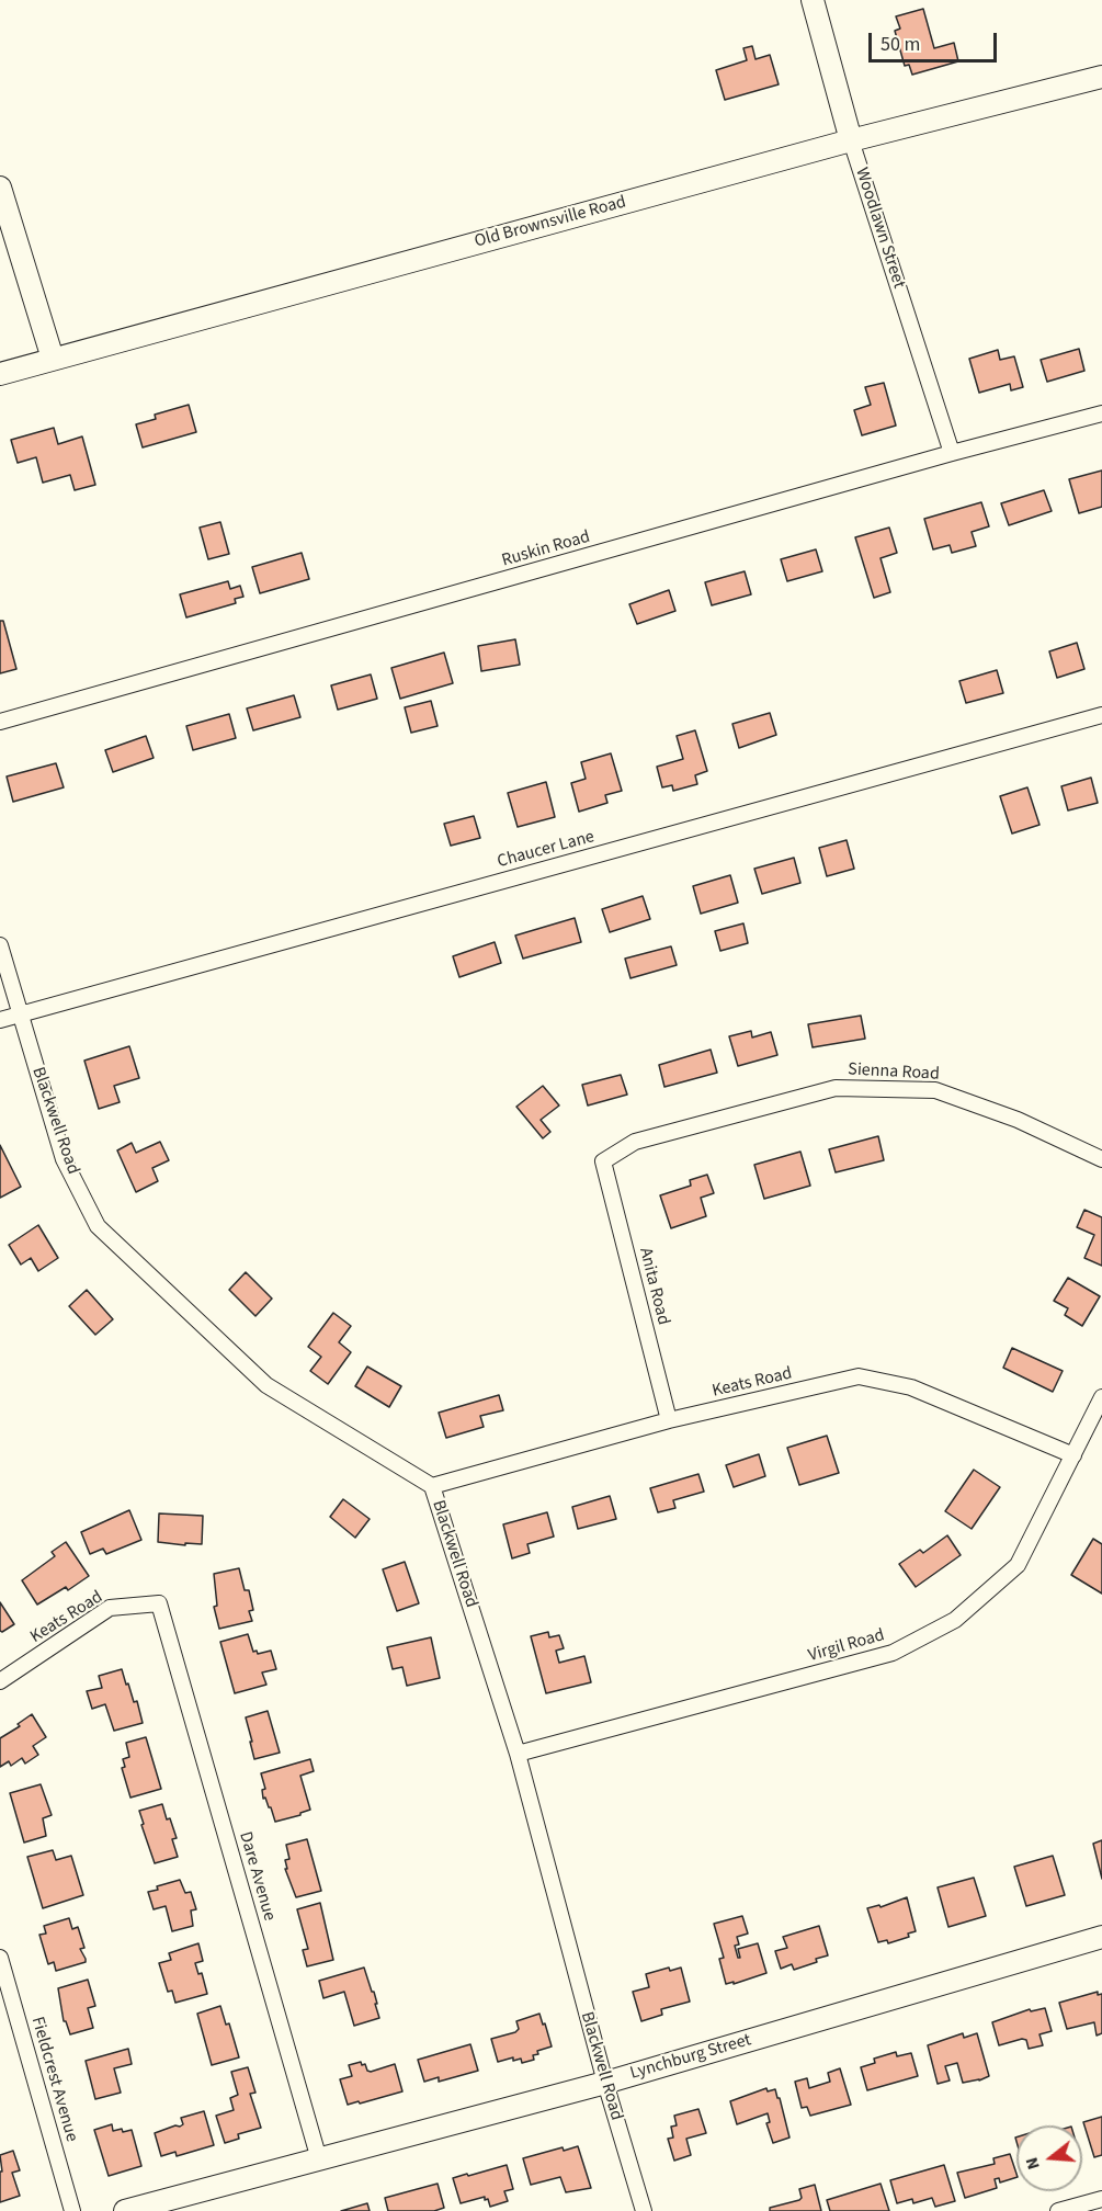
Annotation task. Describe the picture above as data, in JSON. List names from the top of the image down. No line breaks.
{"streets":{"street":["Old Brownsville Road","Woodlawn Street","Ruskin Road","Chaucer Lane","Sienna Road","Blackwell Road","Anita Road","Keats Road","Virgil Road","Dare Avenue","Lynchburg Street","Fieldcrest Avenue"]},"crossings":[["Old Brownsville Road","Woodlawn Street"],["Woodlawn Street","Ruskin Road"],["Chaucer Lane","Blackwell Road"],["Sienna Road","Anita Road"],["Blackwell Road","Keats Road"],["Blackwell Road","Virgil Road"],["Blackwell Road","Lynchburg Street"],["Anita Road","Keats Road"],["Keats Road","Virgil Road"],["Keats Road","Dare Avenue"],["Dare Avenue","Lynchburg Street"]],"scale_bar":"50 m","north":"left"}
